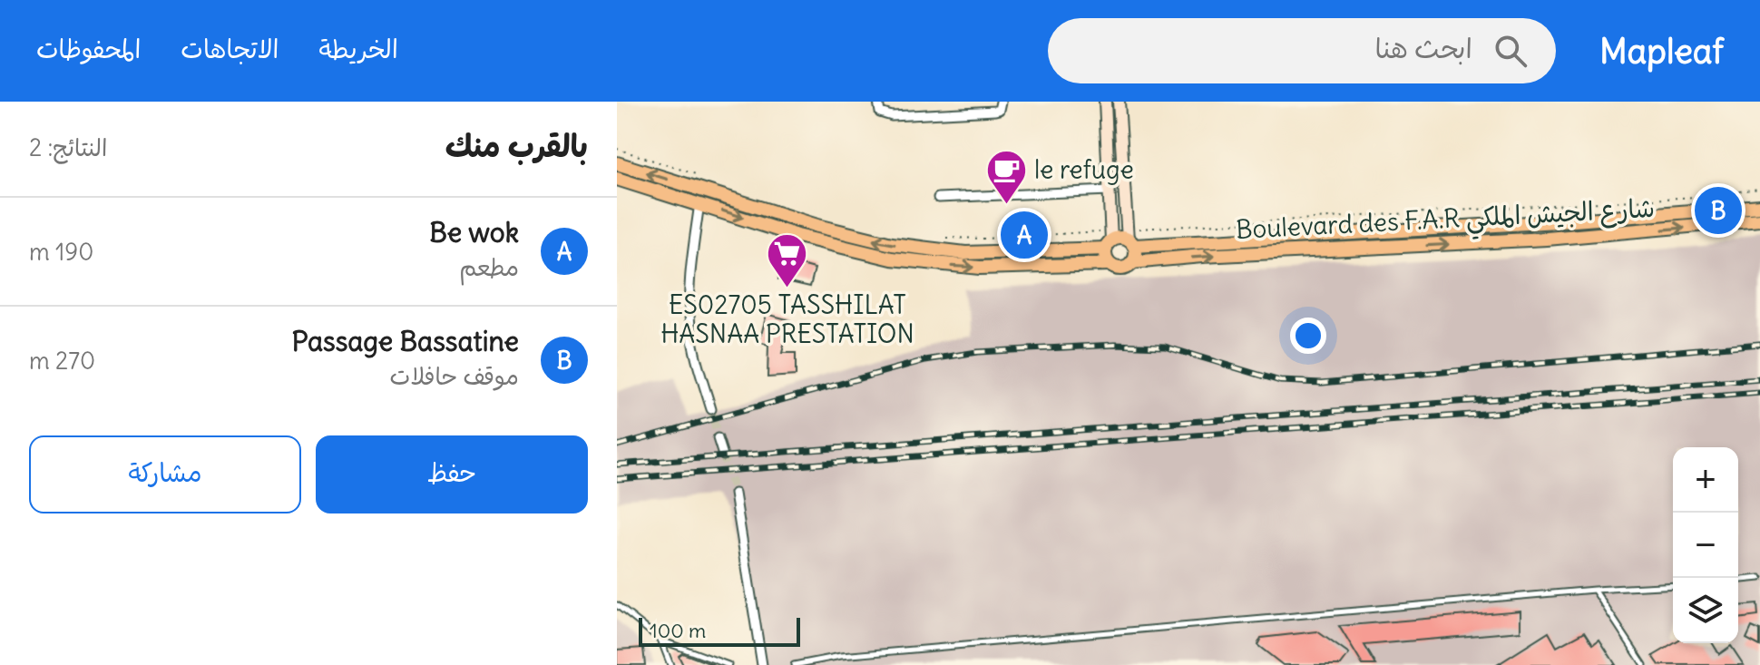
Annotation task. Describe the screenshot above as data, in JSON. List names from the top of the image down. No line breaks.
{"streets":{"main road":["Boulevard des F.A.R شارع الجيش الملكي"]},"places":{"cafe":["le refuge"],"supermarket":["ES02705 TASSHILAT HASNAA PRESTATION"]},"scale_bar":"100 m","page":{"header":"Mapleaf","search":"ابحث هنا","nav":["الخريطة","الاتجاهات","المحفوظات"],"heading":["بالقرب منك","النتائج: 2"],"pins":["B","A"],"list":[{"mark":"A","name":"Be wok","note":"مطعم","value":"190 m"},{"mark":"B","name":"Passage Bassatine","note":"موقف حافلات","value":"270 m"}],"buttons":["حفظ","مشاركة"],"map_buttons":["+","−"],"scale":"100 m"}}
